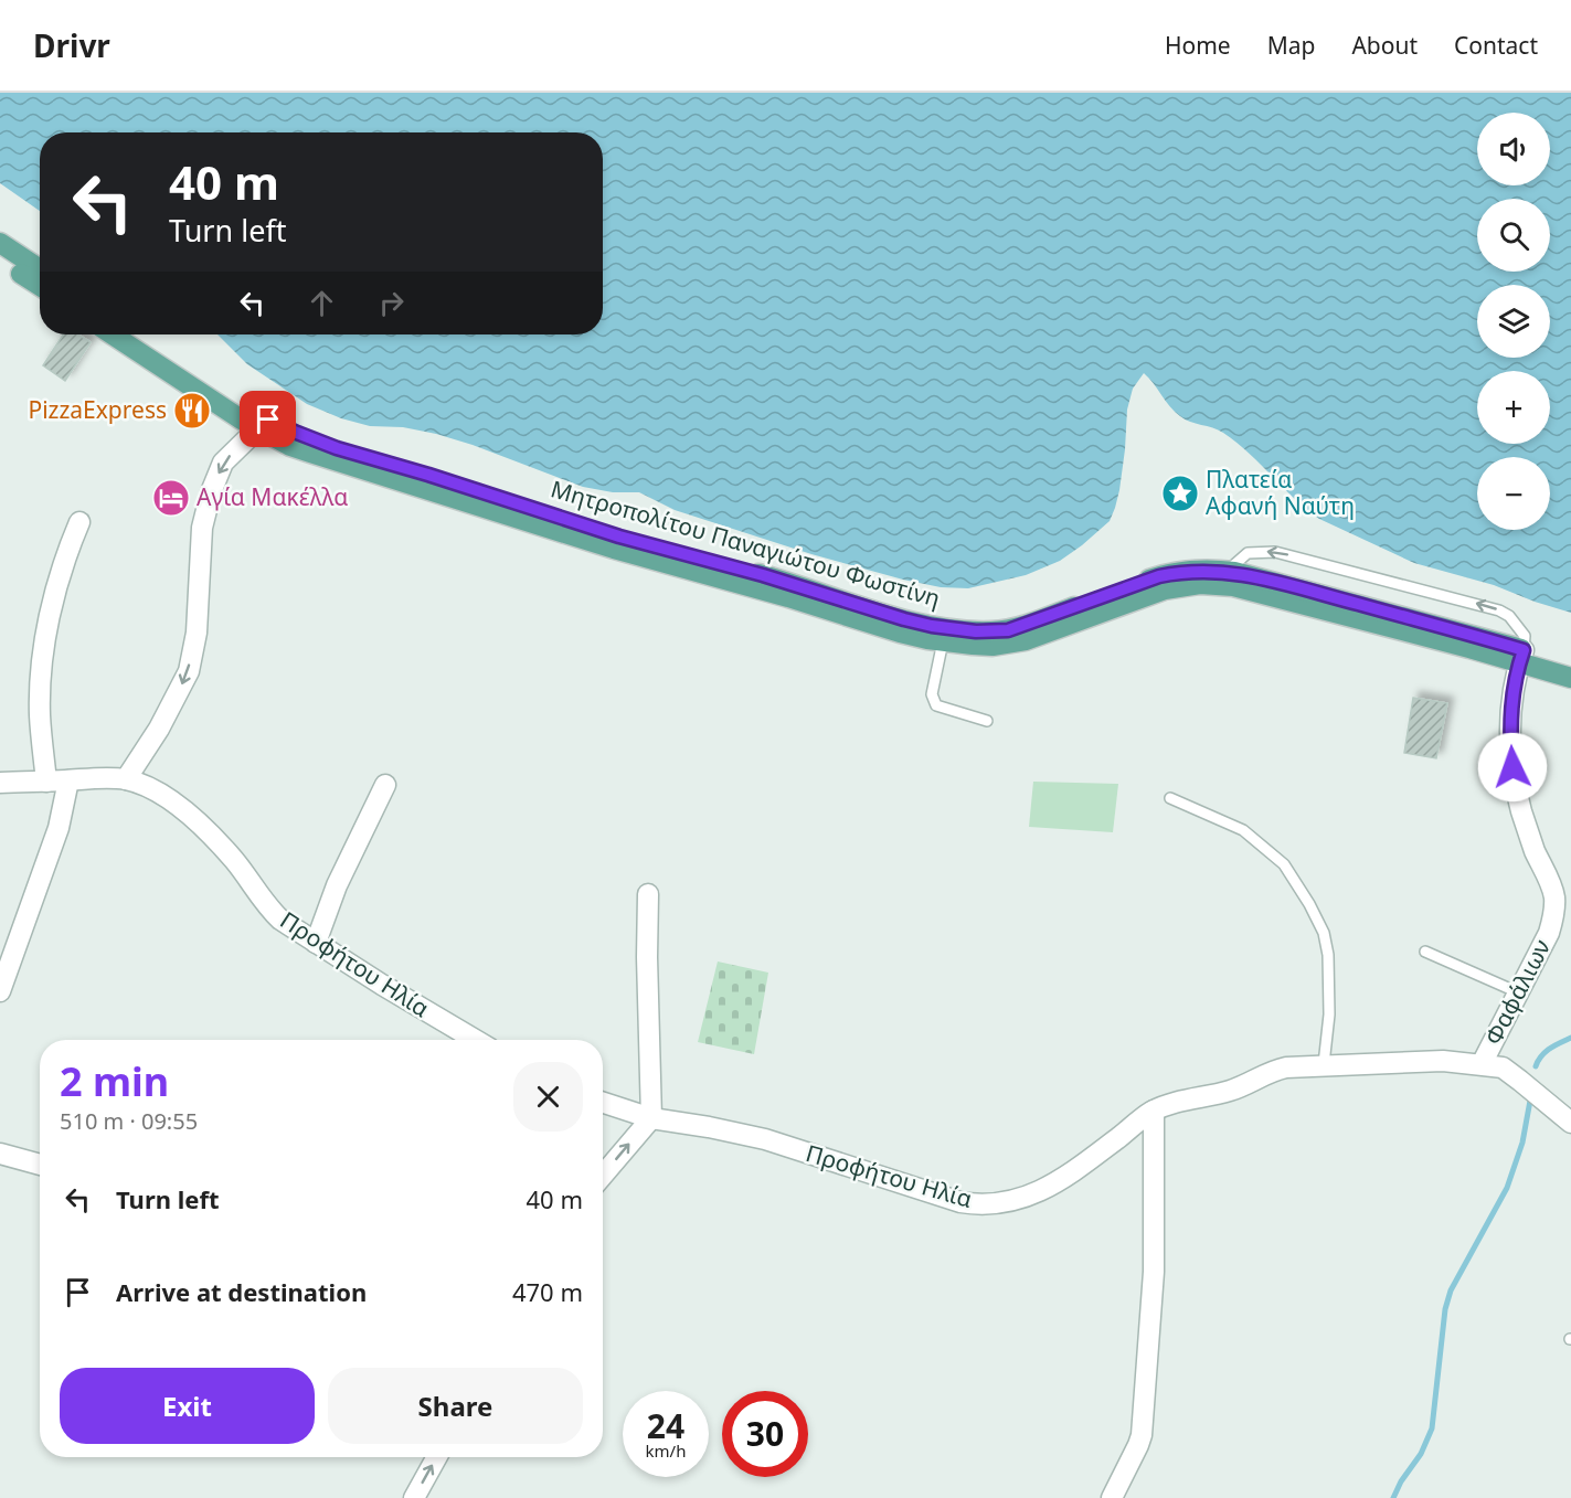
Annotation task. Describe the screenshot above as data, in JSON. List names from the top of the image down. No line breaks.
{"streets":{"main road":["Μητροπολίτου Παναγιώτου Φωστίνη"],"street":["Προφήτου Ηλία","Φαφάλιων"]},"crossings":[["Μητροπολίτου Παναγιώτου Φωστίνη","Φαφάλιων"],["Προφήτου Ηλία","Φαφάλιων"]],"places":{"restaurant":["PizzaExpress"],"place":["Πλατεία Αφανή Ναύτη"],"hotel":["Αγία Μακέλλα"]},"page":{"header":"Drivr","nav":["Home","Map","About","Contact"],"map_buttons":["+","−"],"turn":["40 m","Turn left"],"heading":["2 min","510 m · 09:55"],"list":[{"name":"Turn left","value":"40 m"},{"name":"Arrive at destination","value":"470 m"}],"buttons":["Exit","Share"],"speed":"24 km/h","limit":"30"}}
